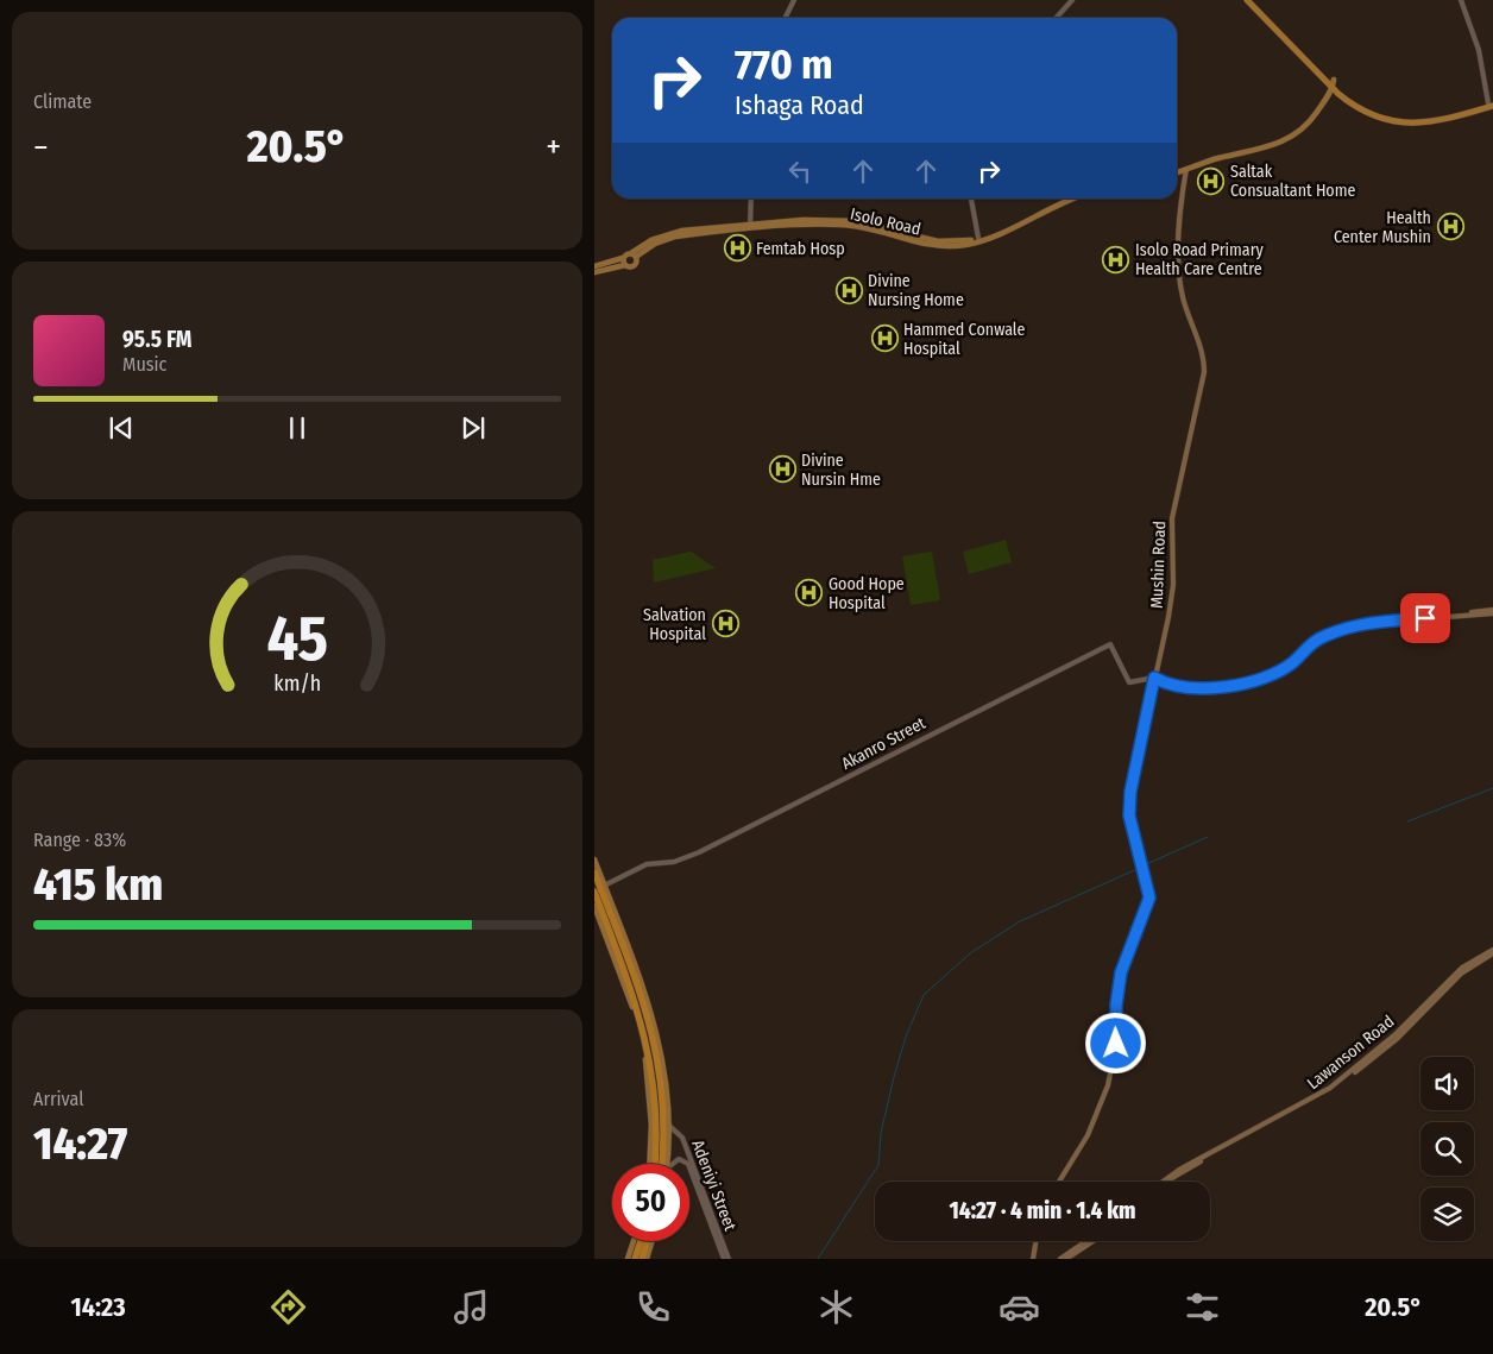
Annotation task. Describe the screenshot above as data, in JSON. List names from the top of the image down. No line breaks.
{"streets":{"main road":["Isolo Road","Mushin Road","Lawanson Road"],"street":["Akanro Street","Adeniyi Street"]},"crossings":[["Mushin Road","Akanro Street"]],"places":{"hospital":["Saltak Consualtant Home","Health Center Mushin","Femtab Hosp","Isolo Road Primary Health Care Centre","Divine Nursing Home","Hammed Conwale Hospital","Divine Nursin Hme","Good Hope Hospital","Salvation Hospital"]},"page":{"tile":["Climate",["Range · 83%","415 km"],["Arrival","14:27"]],"turn":["770 m","Ishaga Road"],"heat":["−","20.5°","+"],"song":["95.5 FM","Music"],"limit":"50","trip":"14:27 · 4 min · 1.4 km","tabs":["14:23","20.5°"],"gauge":["45","km/h"]}}
